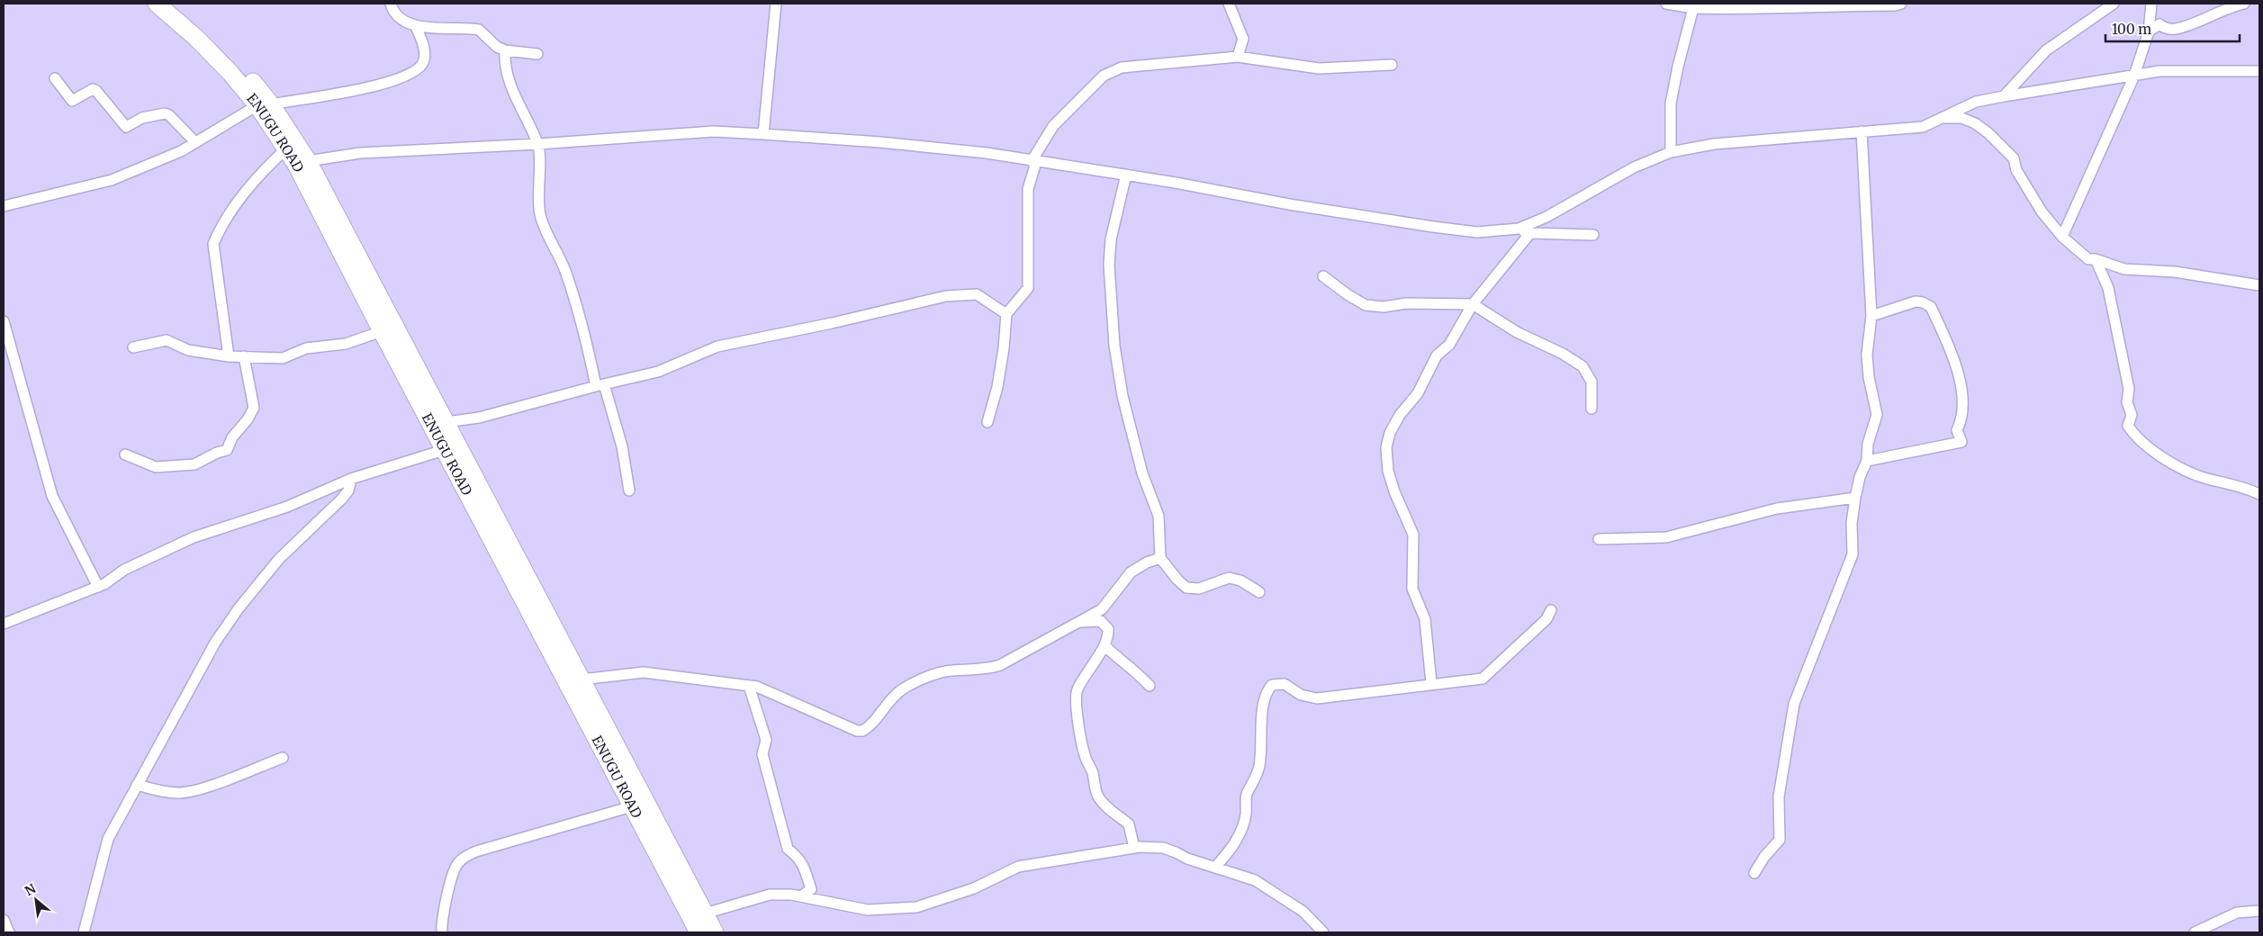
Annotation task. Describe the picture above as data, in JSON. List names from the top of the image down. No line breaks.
{"streets":{"main road":["ENUGU ROAD"]},"scale_bar":"100 m","north":"top left"}
